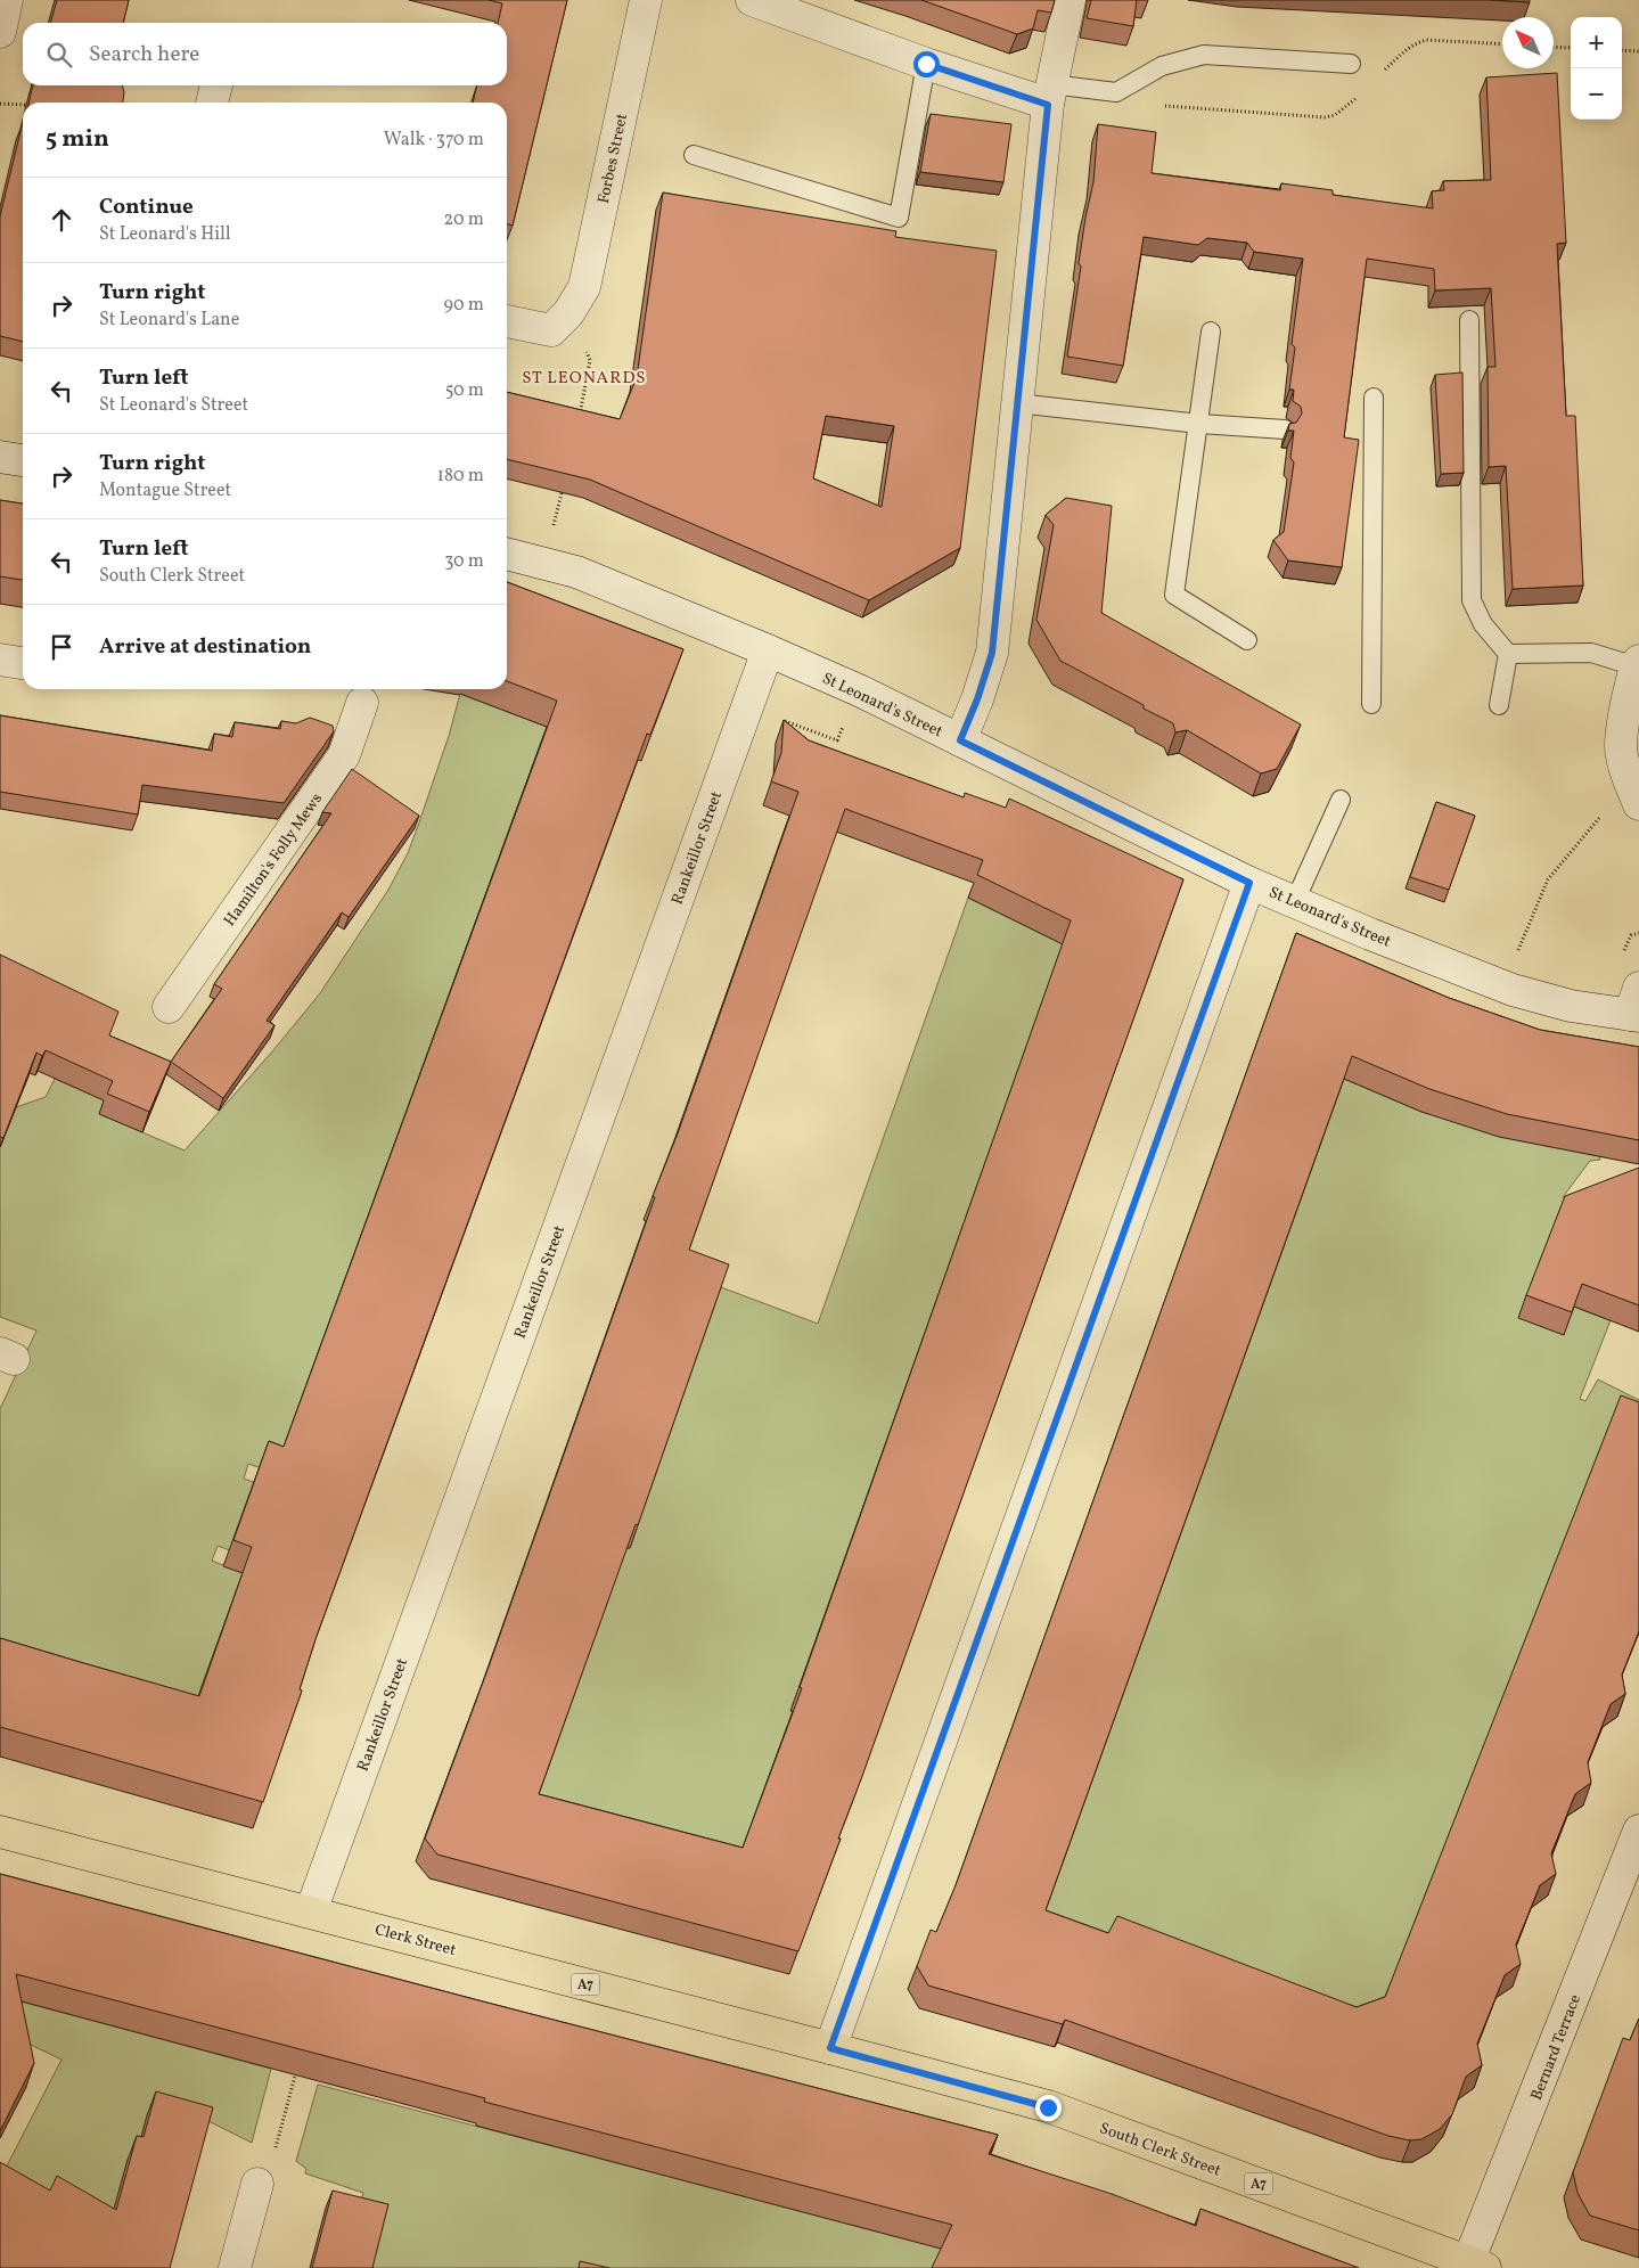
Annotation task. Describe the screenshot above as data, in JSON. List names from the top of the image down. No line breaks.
{"streets":{"main road":["Clerk Street","A7","South Clerk Street"],"street":["Forbes Street","St Leonard's Street","Rankeillor Street","Hamilton's Folly Mews","Bernard Terrace"]},"crossings":[["St Leonard's Street","Rankeillor Street"],["Rankeillor Street","Clerk Street"],["Clerk Street","South Clerk Street"],["Bernard Terrace","South Clerk Street"]],"districts":["ST LEONARDS"],"north":"top left","page":{"map_buttons":["+","−"],"search":"Search here","heading":["5 min","Walk · 370 m"],"list":[["Continue","St Leonard's Hill","20 m"],["Turn right","St Leonard's Lane","90 m"],["Turn left","St Leonard's Street","50 m"],["Turn right","Montague Street","180 m"],["Turn left","South Clerk Street","30 m"],"Arrive at destination"]}}
